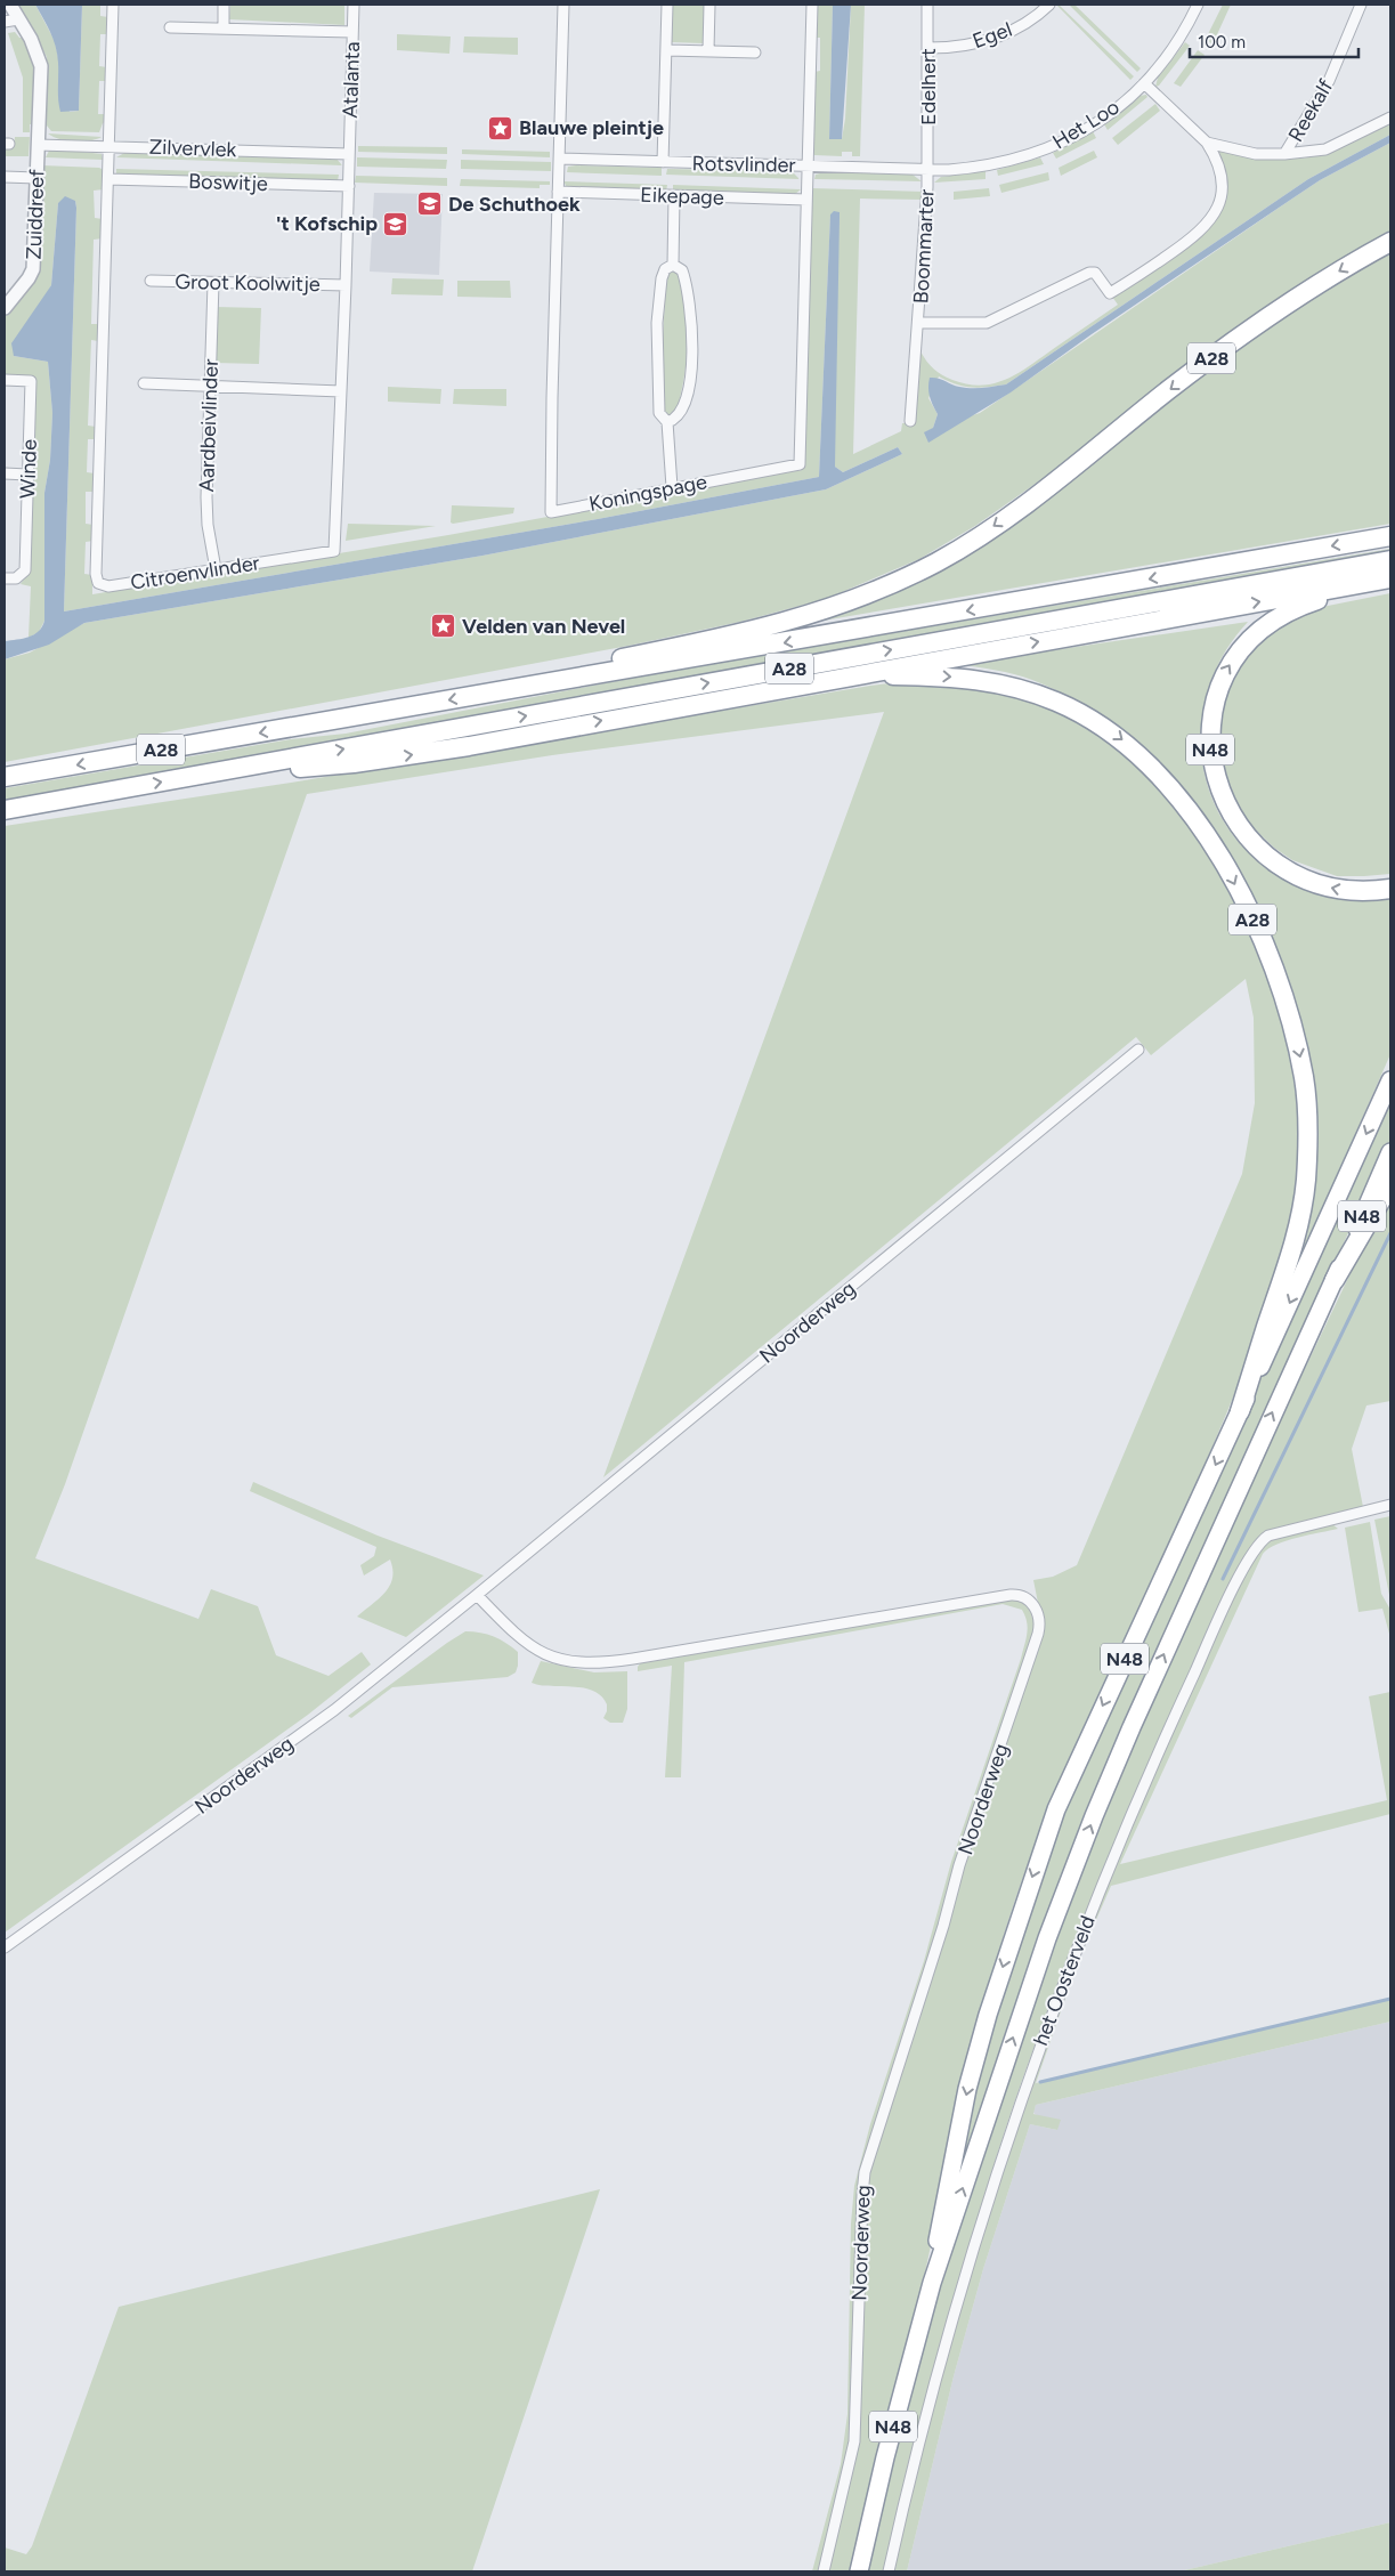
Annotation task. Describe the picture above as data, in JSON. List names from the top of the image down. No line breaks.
{"streets":{"highway":["A28","N48"],"street":["Egel","Atalanta","Edelhert","Reekalf","Het Loo","Zilvervlek","Rotsvlinder","Boswitje","Eikepage","Zuiddreef","Boommarter","Groot Koolwitje","Aardbeivlinder","Winde","Koningspage","Citroenvlinder","Noorderweg","het Oosterveld"]},"crossings":[["Egel","Edelhert"],["Atalanta","Zilvervlek"],["Atalanta","Citroenvlinder"],["Edelhert","Het Loo"],["Edelhert","Rotsvlinder"],["Edelhert","Boommarter"],["Het Loo","Rotsvlinder"],["Het Loo","Boommarter"],["Zilvervlek","Zuiddreef"],["Zilvervlek","Citroenvlinder"],["Rotsvlinder","Boommarter"],["Rotsvlinder","Koningspage"],["Boswitje","Citroenvlinder"],["Eikepage","Koningspage"],["Groot Koolwitje","Aardbeivlinder"],["Groot Koolwitje","Citroenvlinder"],["A28","N48"],["Aardbeivlinder","Citroenvlinder"]],"places":{"place":["Blauwe pleintje","Velden van Nevel"],"school or university":["De Schuthoek","'t Kofschip"]},"scale_bar":"100 m"}
